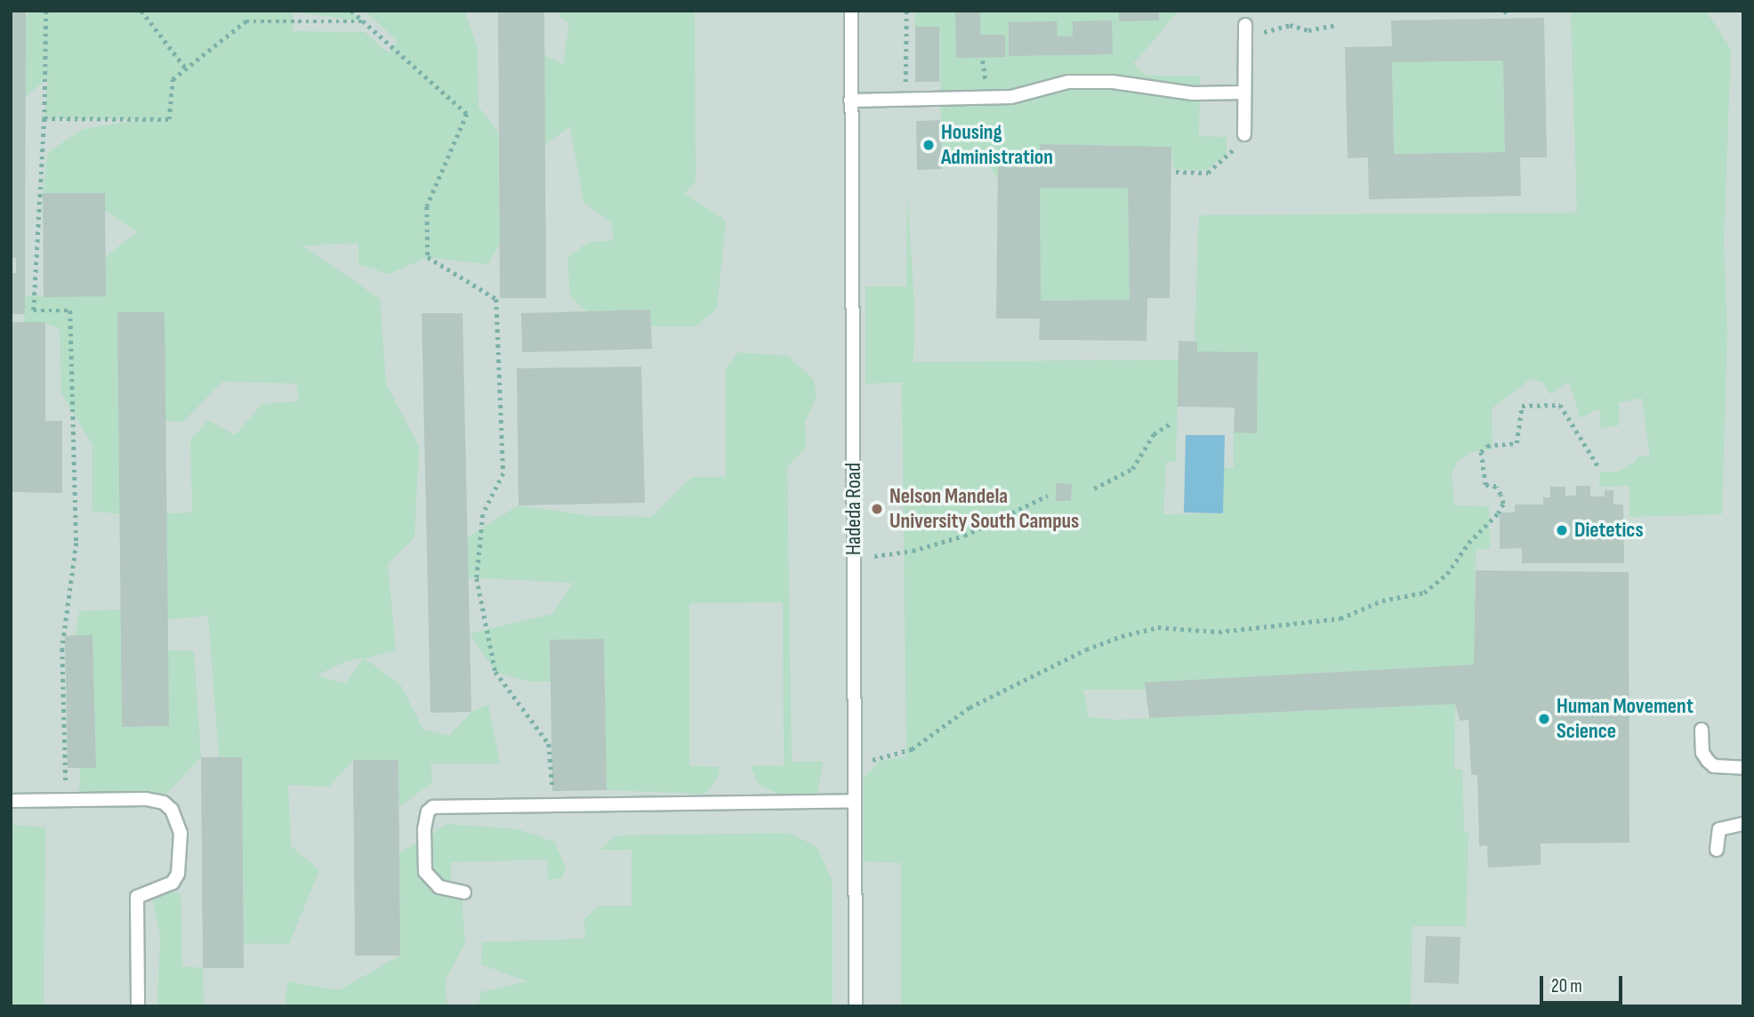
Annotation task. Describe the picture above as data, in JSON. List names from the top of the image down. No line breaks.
{"streets":{"lane":["Hadeda Road"]},"places":["Housing Administration","Nelson Mandela University South Campus","Dietetics","Human Movement Science"],"scale_bar":"20 m"}
